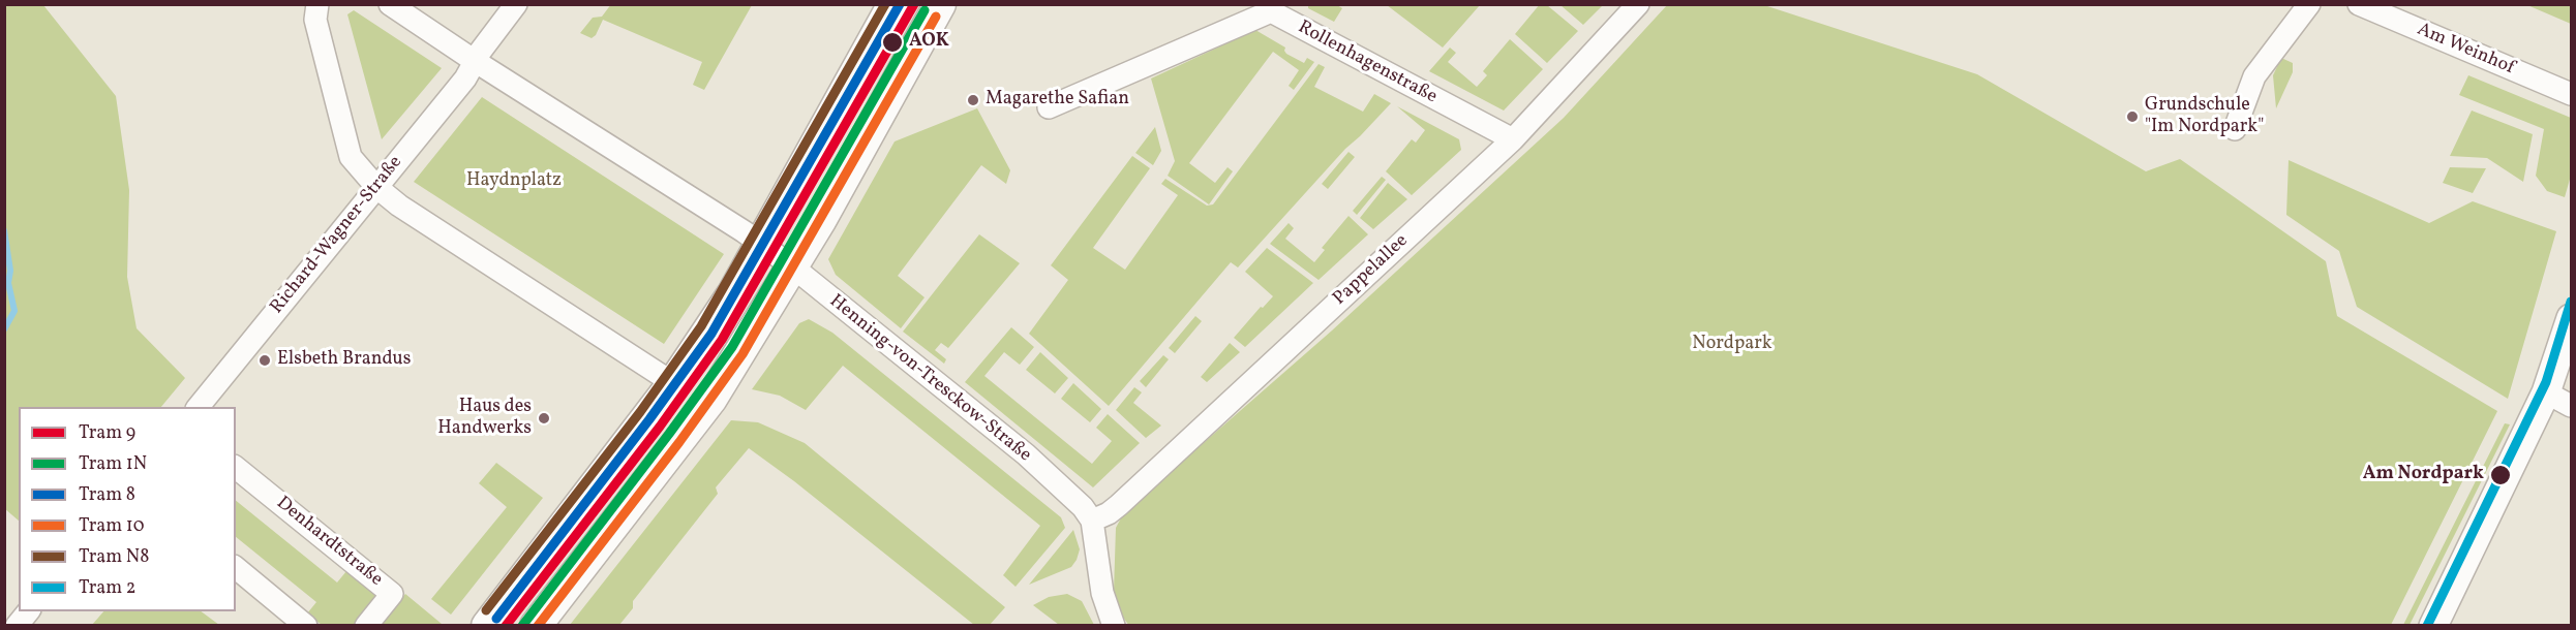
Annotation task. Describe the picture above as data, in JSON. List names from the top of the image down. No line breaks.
{"streets":{"street":["Am Weinhof","Rollenhagenstraße","Richard-Wagner-Straße","Pappelallee","Henning-von-Tresckow-Straße","Denhardtstraße"]},"crossings":[["Rollenhagenstraße","Pappelallee"],["Pappelallee","Henning-von-Tresckow-Straße"]],"parks":["Haydnplatz","Nordpark"],"places":["AOK","Magarethe Safian","Grundschule \"Im Nordpark\"","Elsbeth Brandus","Haus des Handwerks","Am Nordpark"],"lines":["tram line 9","tram line 8","tram line N8","tram line 1N","tram line 10","tram line 2"],"legend":["Tram 9","Tram 1N","Tram 8","Tram 10","Tram N8","Tram 2"]}
